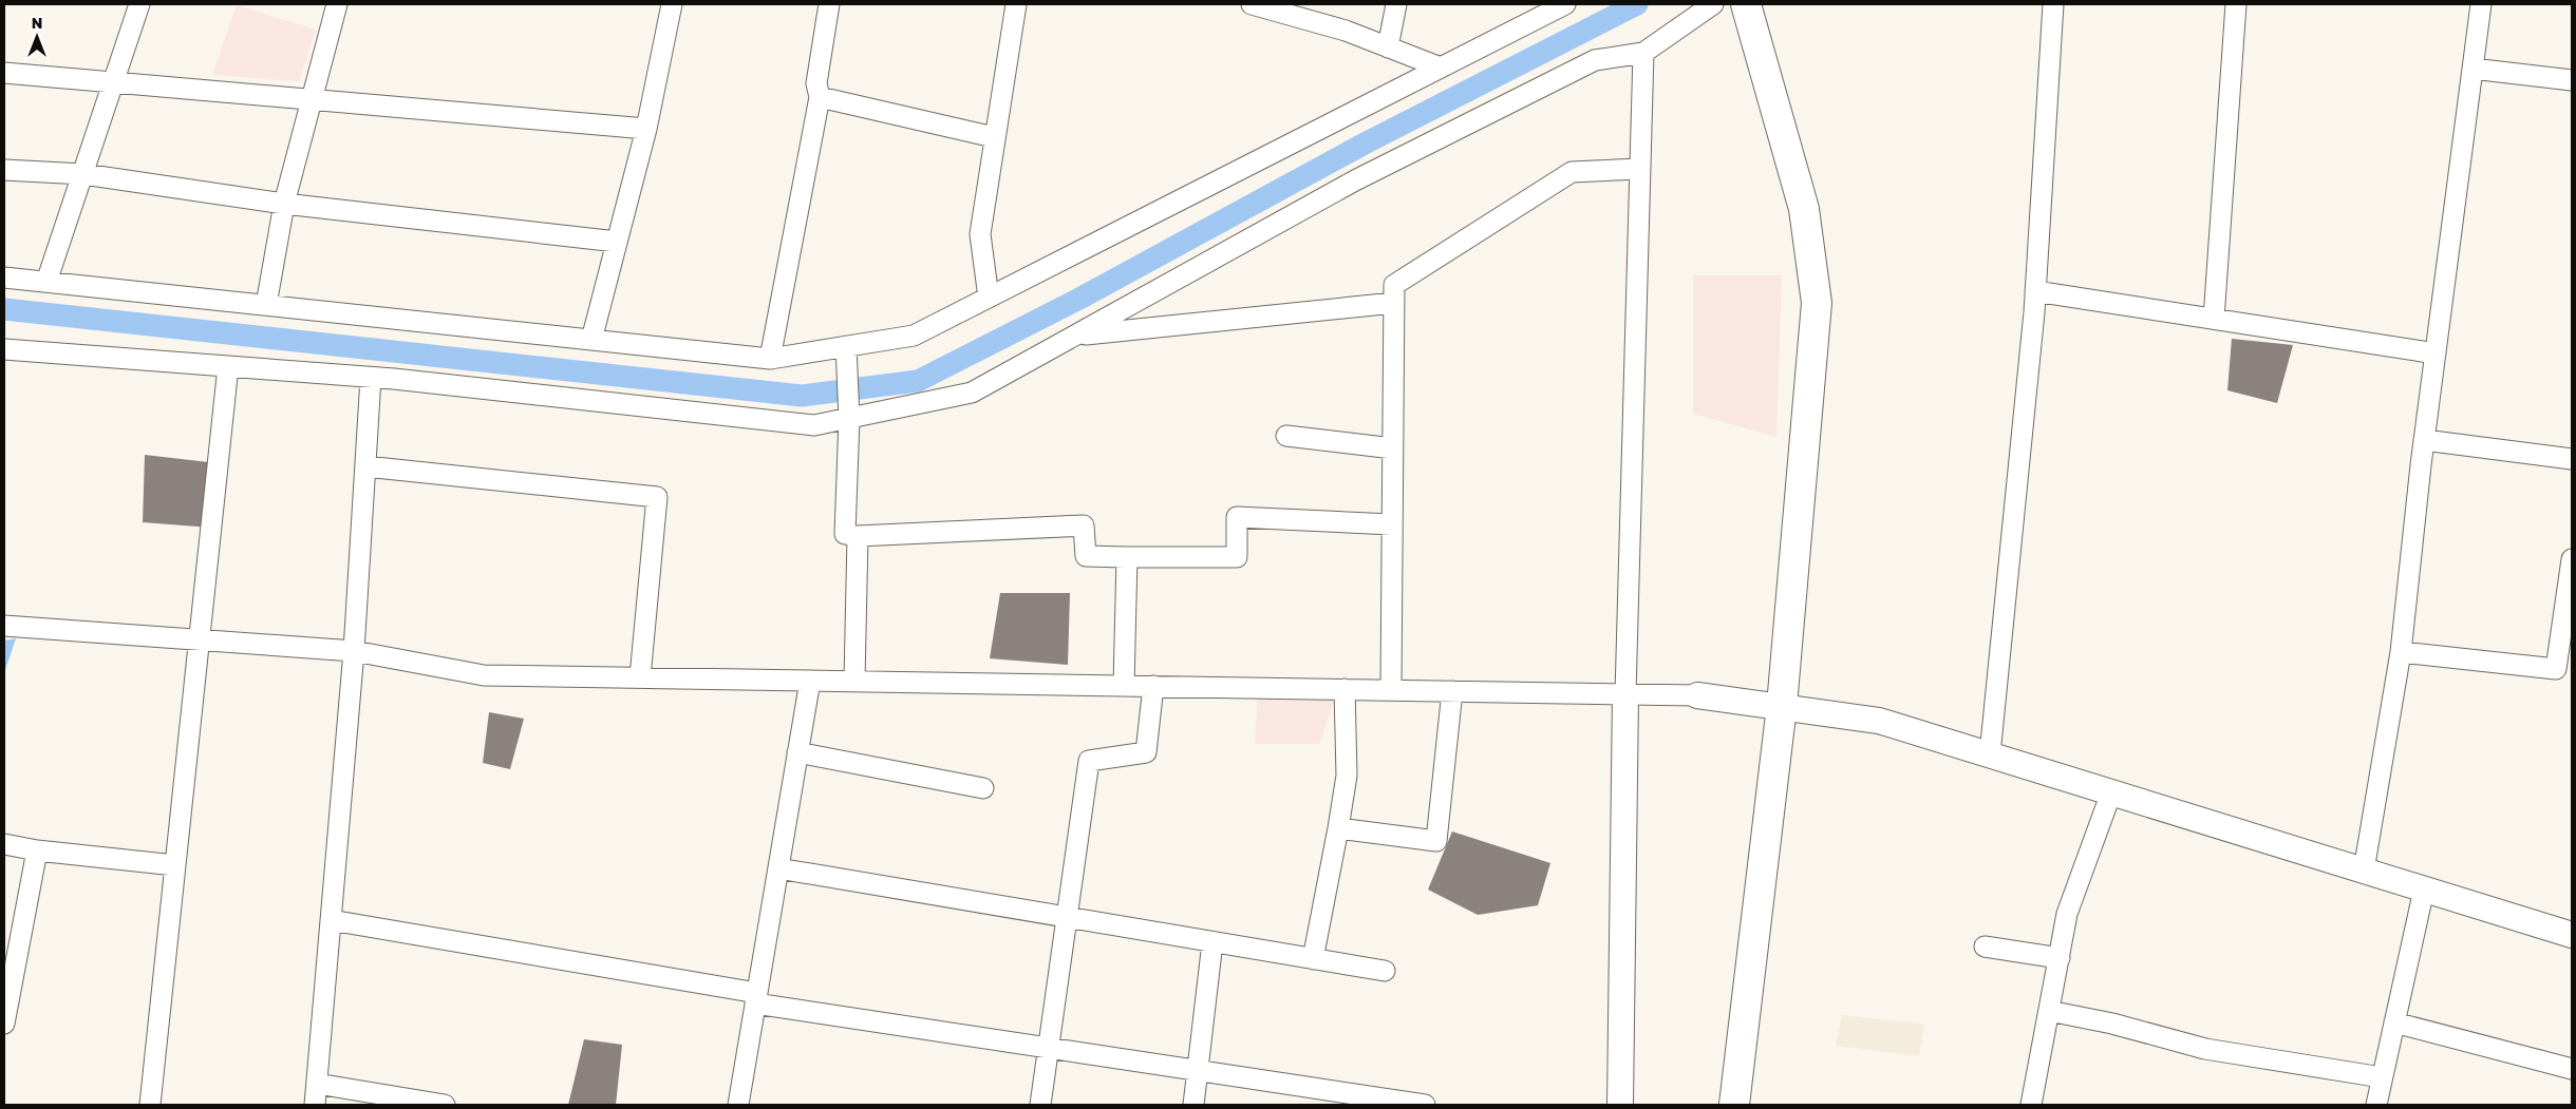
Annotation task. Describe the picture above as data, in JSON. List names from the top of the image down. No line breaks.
{"north":"top"}
